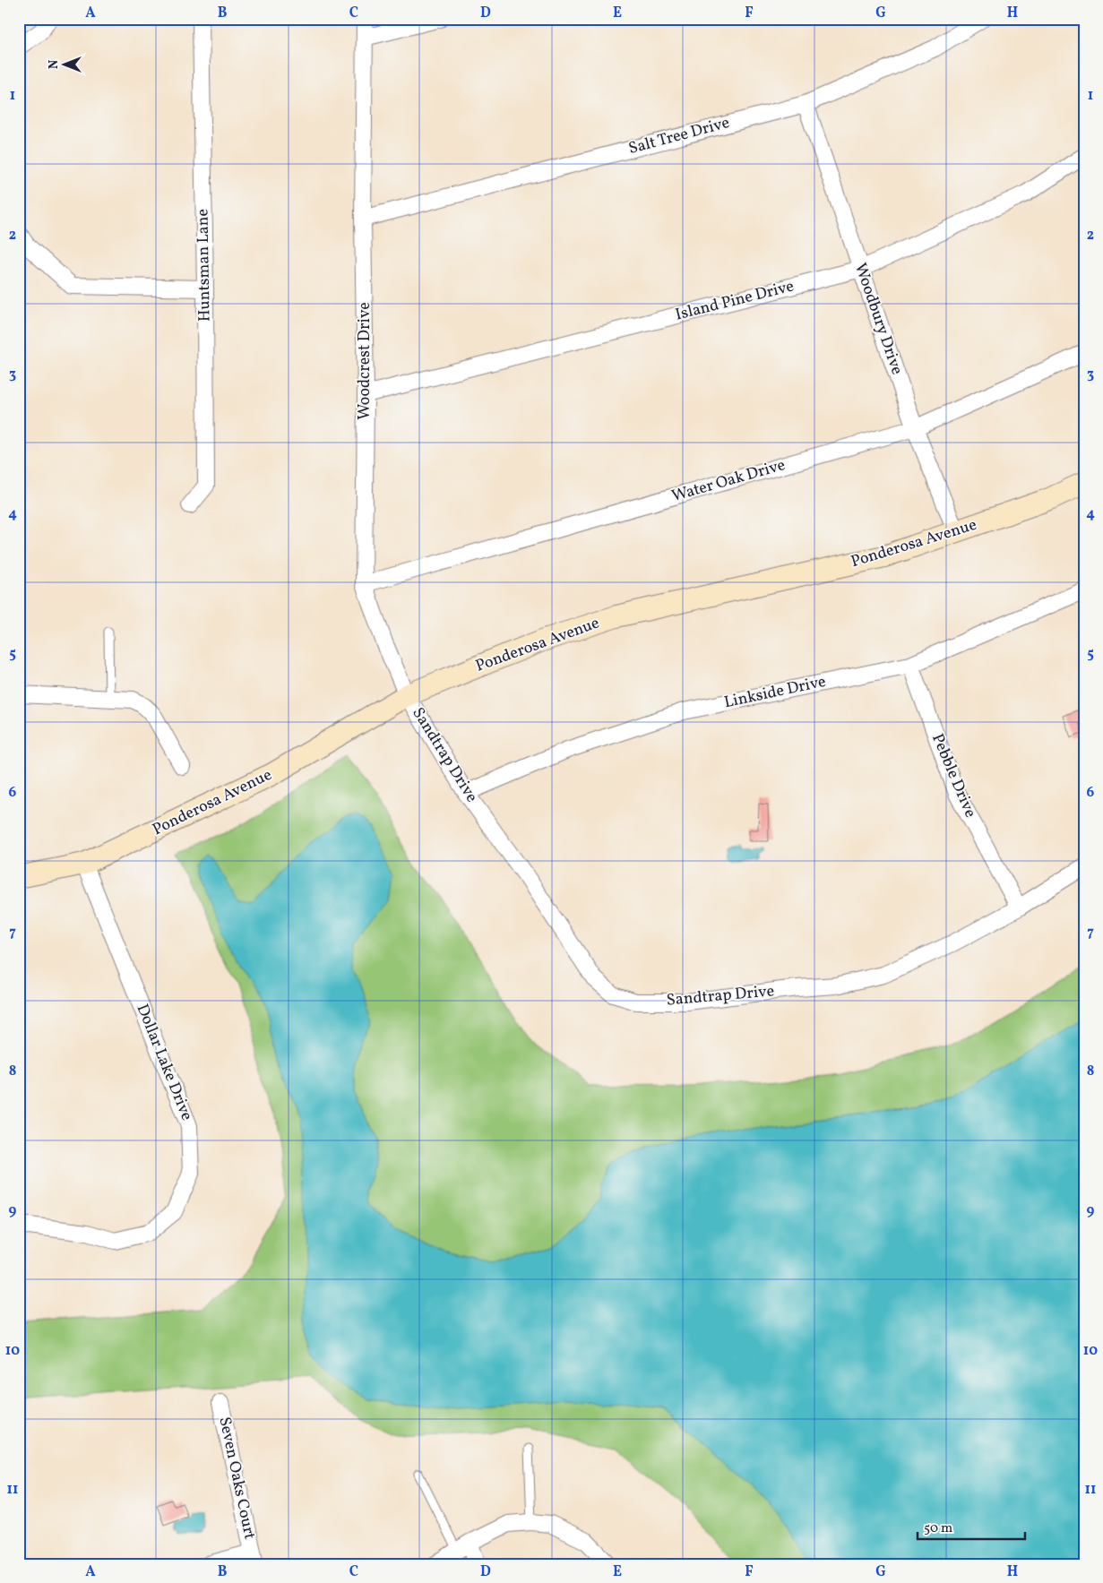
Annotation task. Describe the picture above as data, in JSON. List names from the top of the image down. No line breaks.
{"streets":{"street":["Salt Tree Drive","Huntsman Lane","Island Pine Drive","Woodbury Drive","Woodcrest Drive","Water Oak Drive","Ponderosa Avenue","Linkside Drive","Sandtrap Drive","Pebble Drive","Dollar Lake Drive","Seven Oaks Court"]},"crossings":[["Salt Tree Drive","Woodbury Drive"],["Salt Tree Drive","Woodcrest Drive"],["Island Pine Drive","Woodbury Drive"],["Island Pine Drive","Woodcrest Drive"],["Woodbury Drive","Water Oak Drive"],["Woodbury Drive","Ponderosa Avenue"],["Woodcrest Drive","Water Oak Drive"],["Woodcrest Drive","Ponderosa Avenue"],["Woodcrest Drive","Sandtrap Drive"],["Ponderosa Avenue","Sandtrap Drive"],["Ponderosa Avenue","Dollar Lake Drive"],["Linkside Drive","Sandtrap Drive"],["Linkside Drive","Pebble Drive"],["Sandtrap Drive","Pebble Drive"]],"scale_bar":"50 m","north":"left","grid":{"columns":["A","B","C","D","E","F","G","H"],"rows":["1","2","3","4","5","6","7","8","9","10","11"]}}
